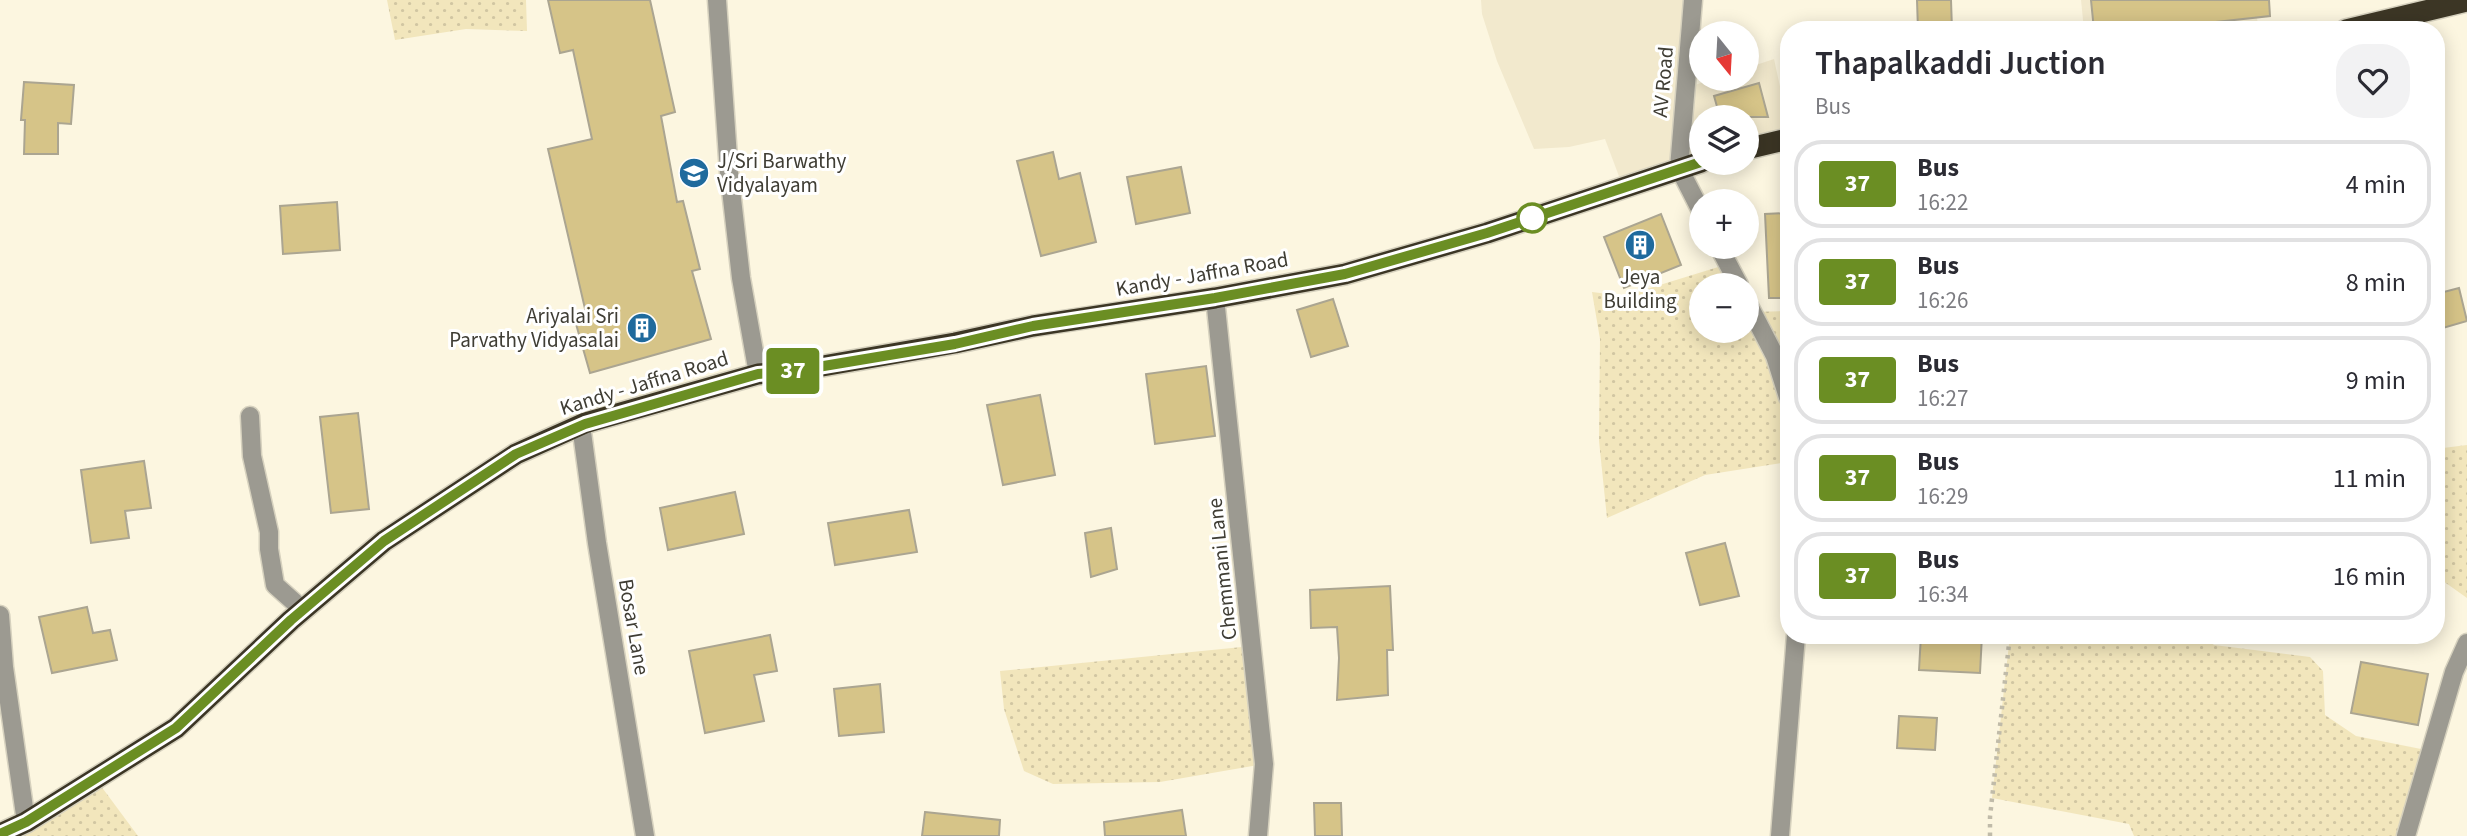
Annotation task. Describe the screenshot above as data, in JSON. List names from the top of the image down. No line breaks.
{"streets":{"highway":["Kandy - Jaffna Road"],"street":["AV Road","Chemmani Lane","Bosar Lane"]},"crossings":[["AV Road","Kandy - Jaffna Road"],["Kandy - Jaffna Road","Chemmani Lane"],["Kandy - Jaffna Road","Bosar Lane"]],"places":{"school or university":["J/Sri Barwathy Vidyalayam"],"building":["Jeya Building","Ariyalai Sri Parvathy Vidyasalai"]},"lines":["bus line 37"],"north":"bottom","page":{"on_map":"37","map_buttons":["+","−"],"heading":["Thapalkaddi Juction","Bus"],"list":[{"mark":"37","name":"Bus","note":"16:22","value":"4 min"},{"mark":"37","name":"Bus","note":"16:26","value":"8 min"},{"mark":"37","name":"Bus","note":"16:27","value":"9 min"},{"mark":"37","name":"Bus","note":"16:29","value":"11 min"},{"mark":"37","name":"Bus","note":"16:34","value":"16 min"}]}}
